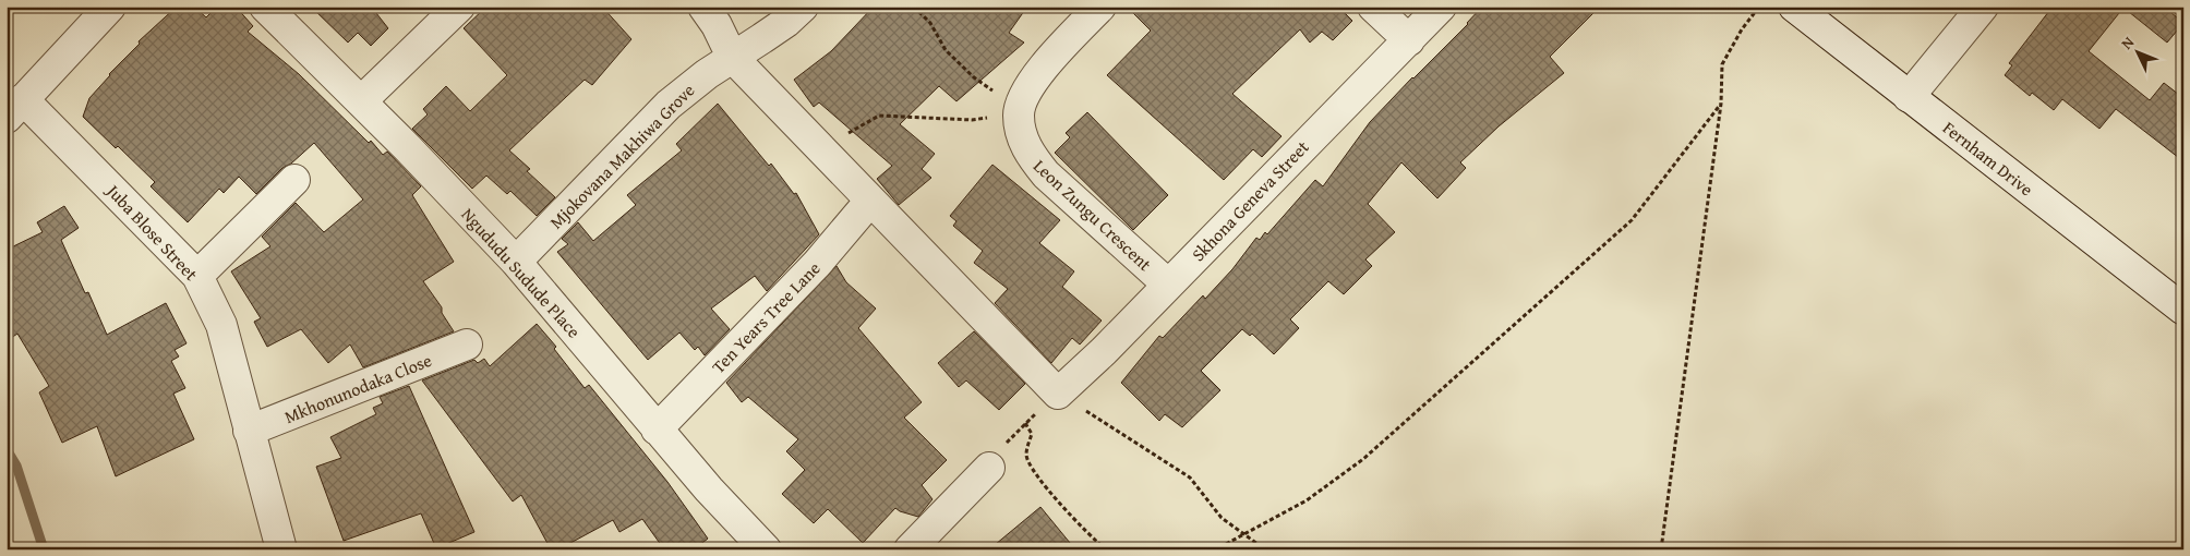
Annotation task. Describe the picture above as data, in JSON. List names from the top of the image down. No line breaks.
{"streets":{"street":["Mjokovana Makhiwa Grove","Fernham Drive","Skhona Geneva Street","Leon Zungu Crescent","Juba Blose Street","Ngududu Sudude Place","Ten Years Tree Lane","Mkhonunodaka Close"]},"crossings":[["Mjokovana Makhiwa Grove","Ngududu Sudude Place"],["Skhona Geneva Street","Leon Zungu Crescent"],["Juba Blose Street","Mkhonunodaka Close"],["Ngududu Sudude Place","Ten Years Tree Lane"]],"north":"top left"}
